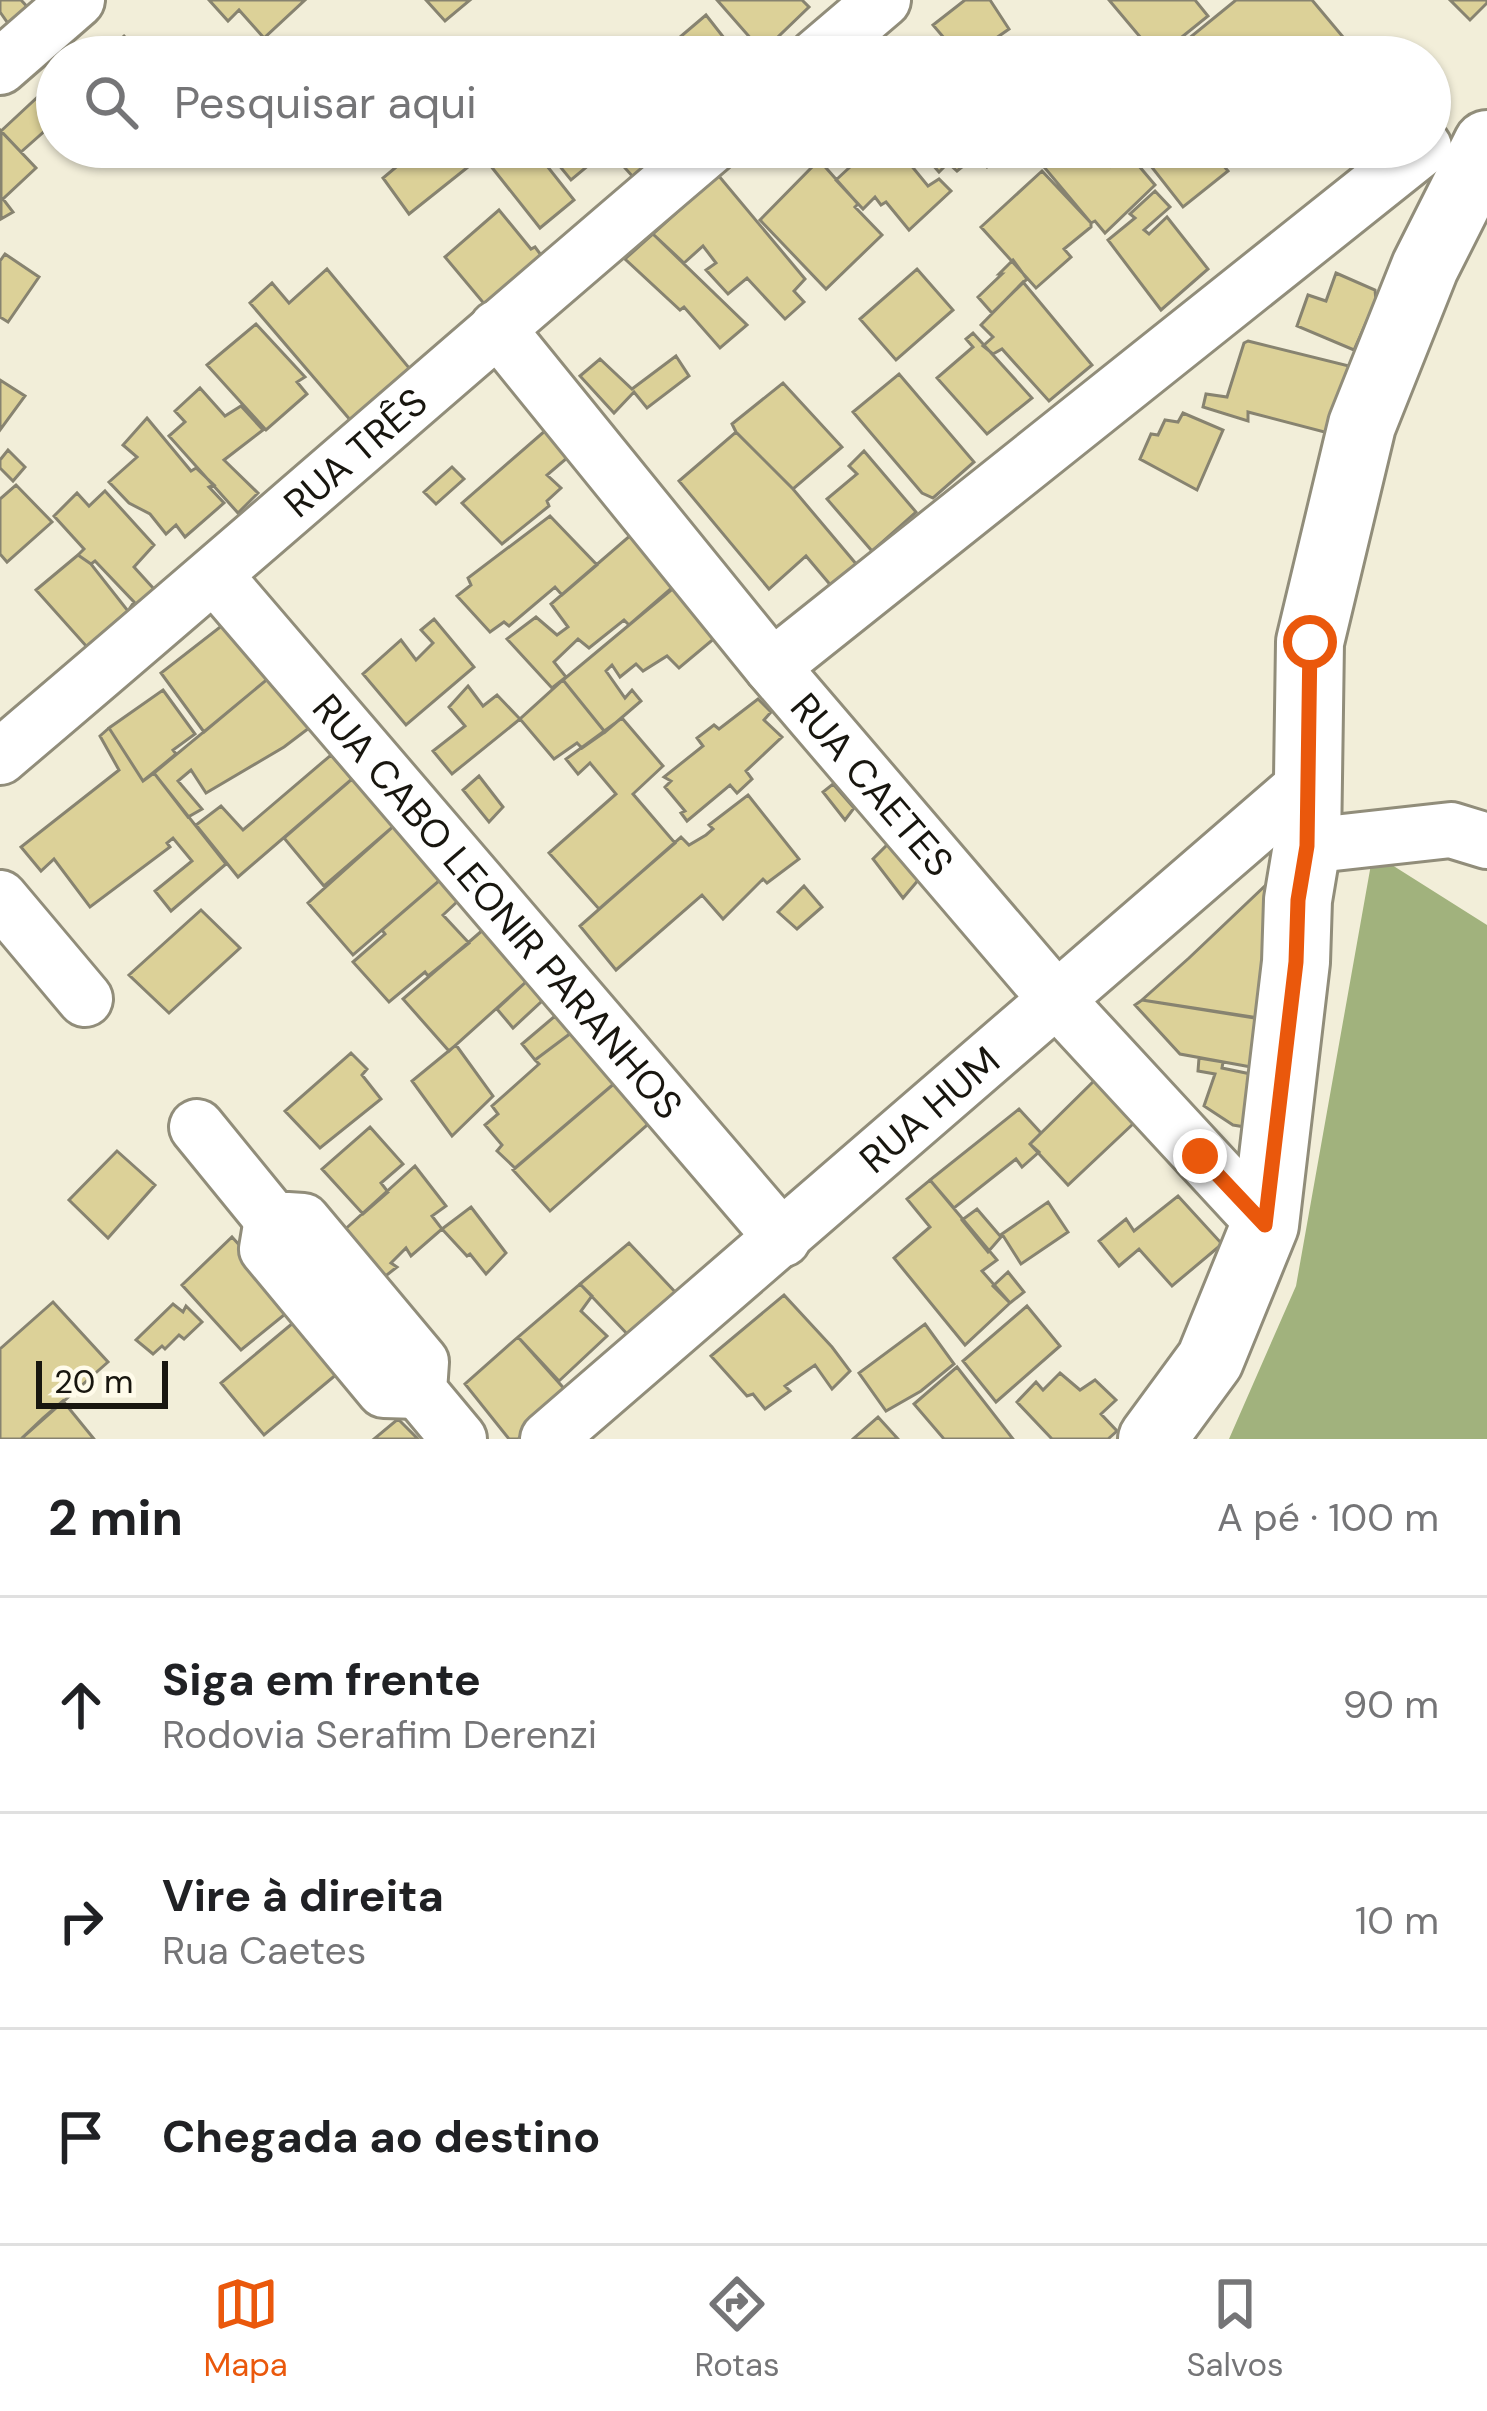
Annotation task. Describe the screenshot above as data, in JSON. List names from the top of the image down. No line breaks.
{"streets":{"street":["RUA TRÊS","RUA CAETES","RUA CABO LEONIR PARANHOS","RUA HUM"]},"crossings":[["RUA TRÊS","RUA CAETES"],["RUA TRÊS","RUA CABO LEONIR PARANHOS"],["RUA CAETES","RUA HUM"],["RUA CABO LEONIR PARANHOS","RUA HUM"]],"scale_bar":"20 m","page":{"search":"Pesquisar aqui","scale":"20 m","heading":["2 min","A pé · 100 m"],"list":[["Siga em frente","Rodovia Serafim Derenzi","90 m"],["Vire à direita","Rua Caetes","10 m"],"Chegada ao destino"],"nav":["Mapa","Rotas","Salvos"]}}
